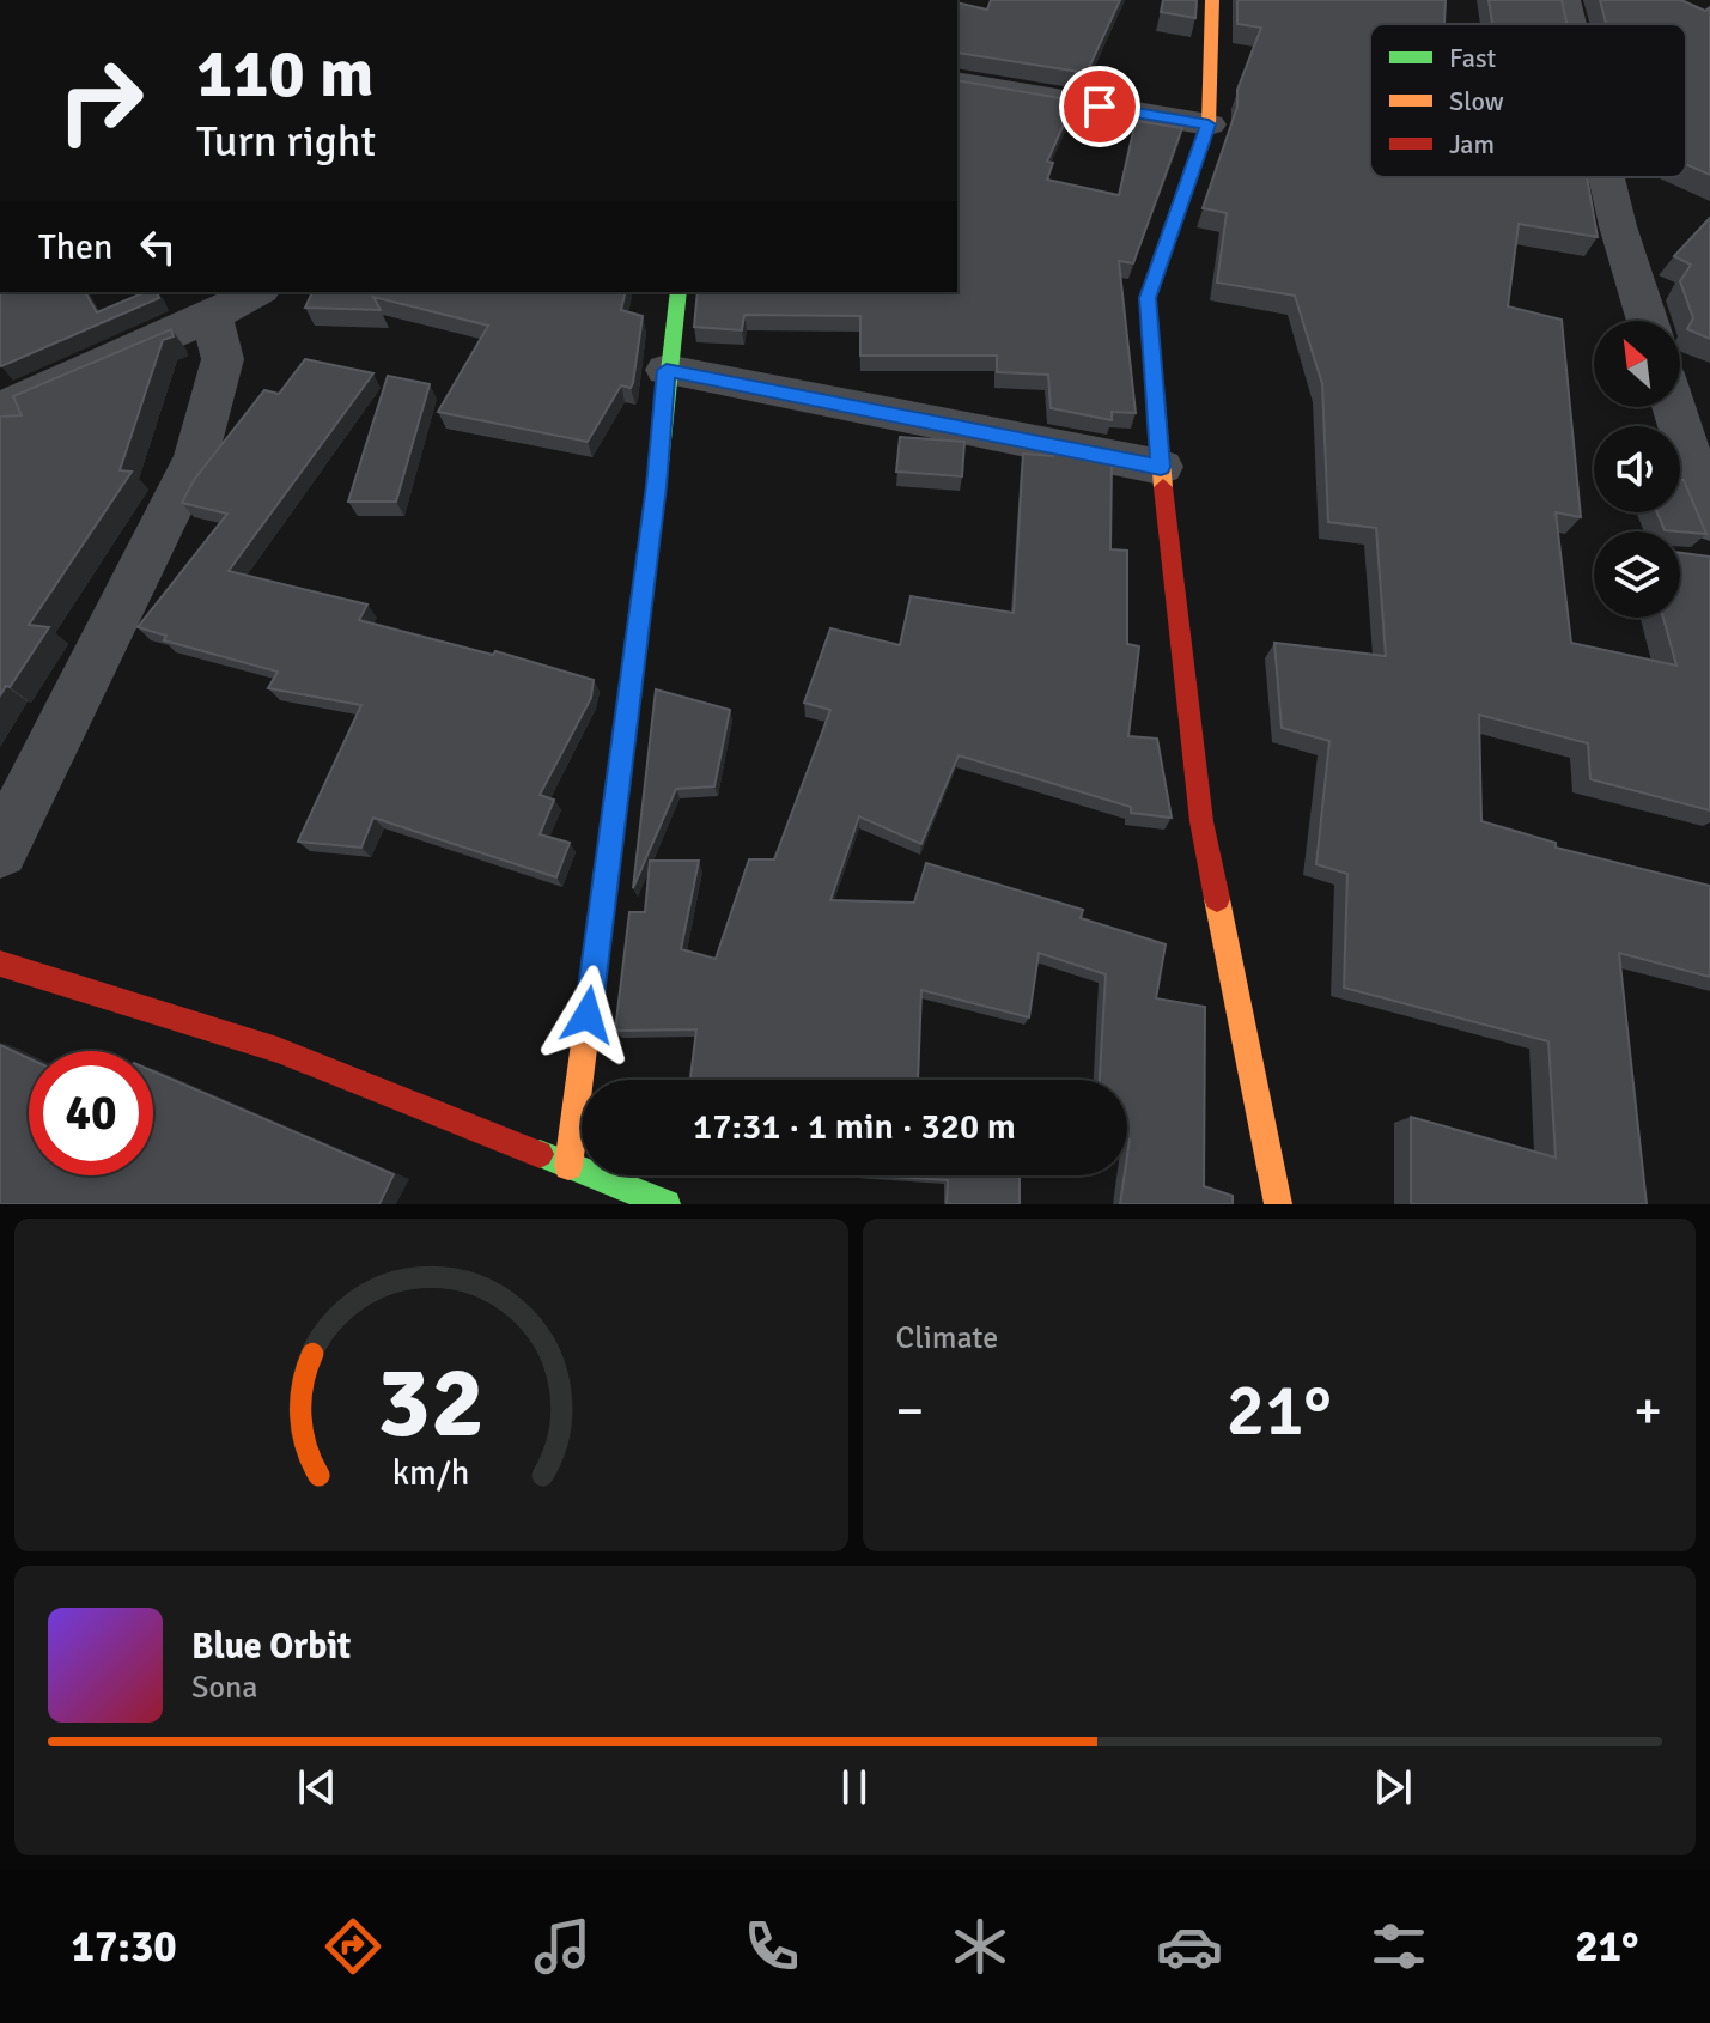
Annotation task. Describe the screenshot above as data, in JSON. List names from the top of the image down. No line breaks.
{"legend":["Fast","Slow","Jam"],"north":"top left","page":{"turn":["110 m","Turn right"],"then":"Then","limit":"40","trip":"17:31 · 1 min · 320 m","tile":"Climate","heat":["−","21°","+"],"song":["Blue Orbit","Sona"],"tabs":["17:30","21°"],"gauge":["32","km/h"]}}
